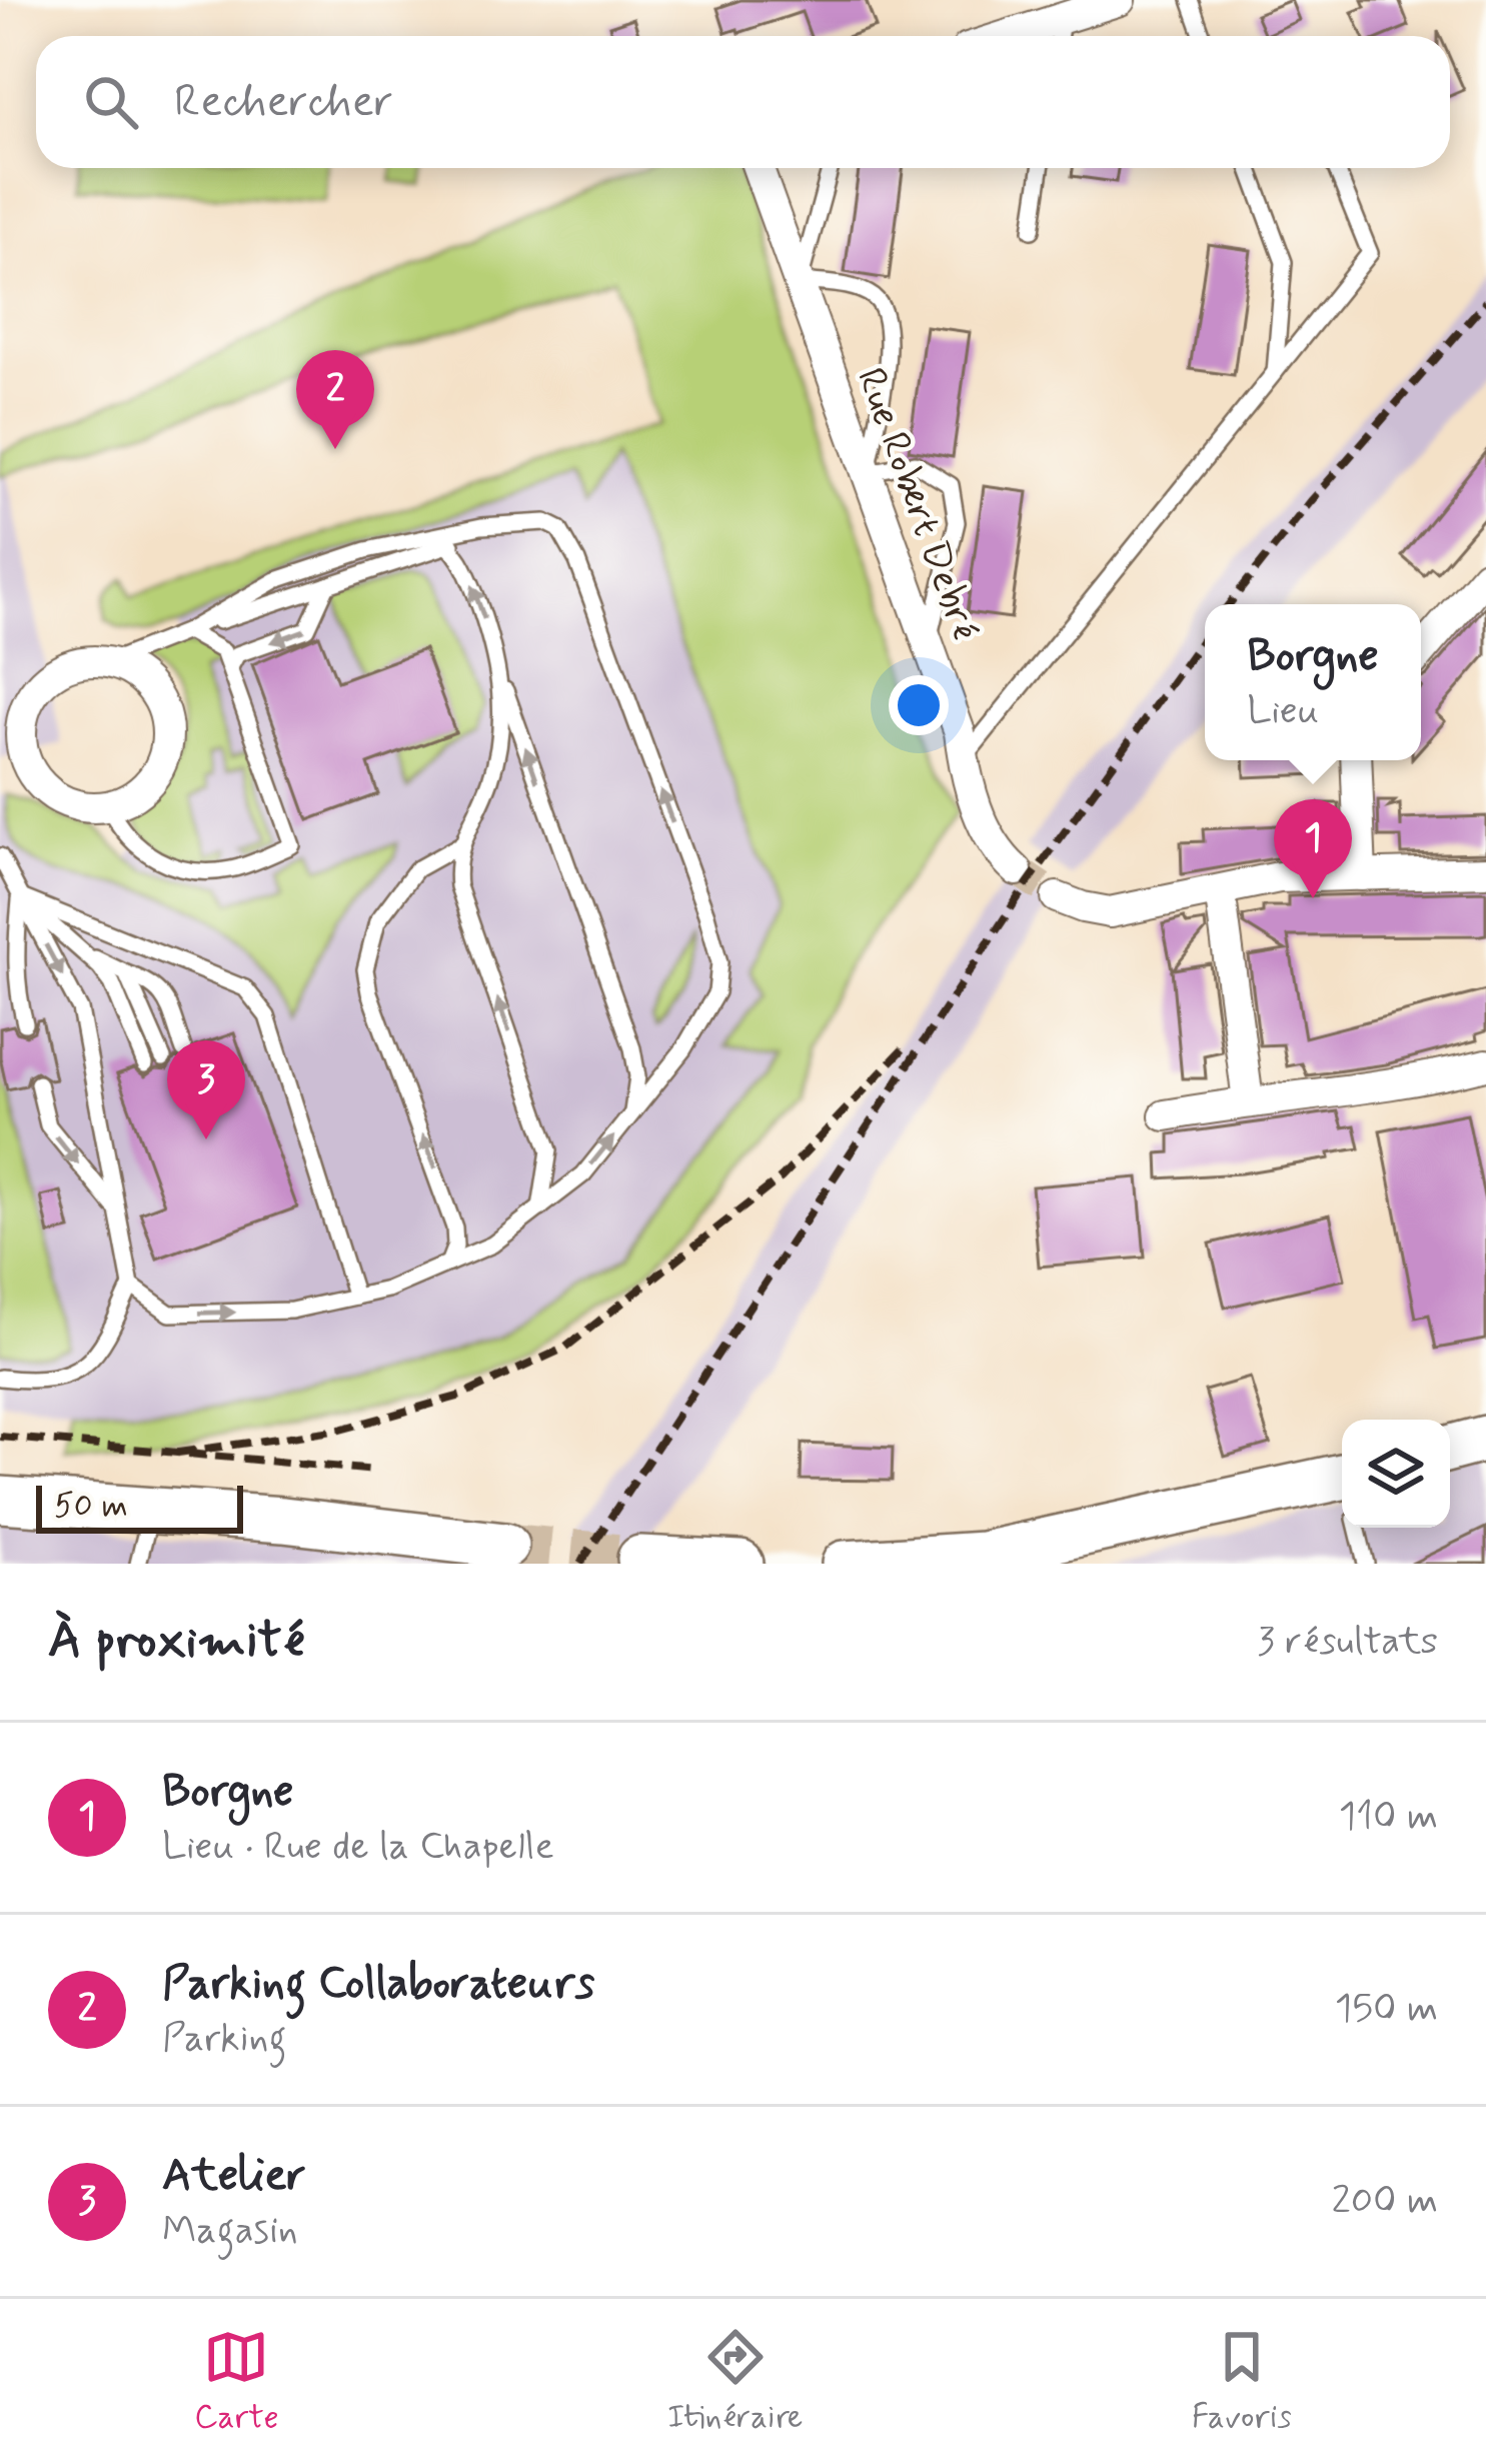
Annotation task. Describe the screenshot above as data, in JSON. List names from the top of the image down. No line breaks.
{"streets":{"street":["Rue Robert Debré"]},"scale_bar":"50 m","page":{"search":"Rechercher","pins":["2","1","3"],"popup":["Borgne","Lieu"],"scale":"50 m","heading":["À proximité","3 résultats"],"list":[{"mark":"1","name":"Borgne","note":"Lieu · Rue de la Chapelle","value":"110 m"},{"mark":"2","name":"Parking Collaborateurs","note":"Parking","value":"150 m"},{"mark":"3","name":"Atelier","note":"Magasin","value":"200 m"}],"nav":["Carte","Itinéraire","Favoris"]}}
